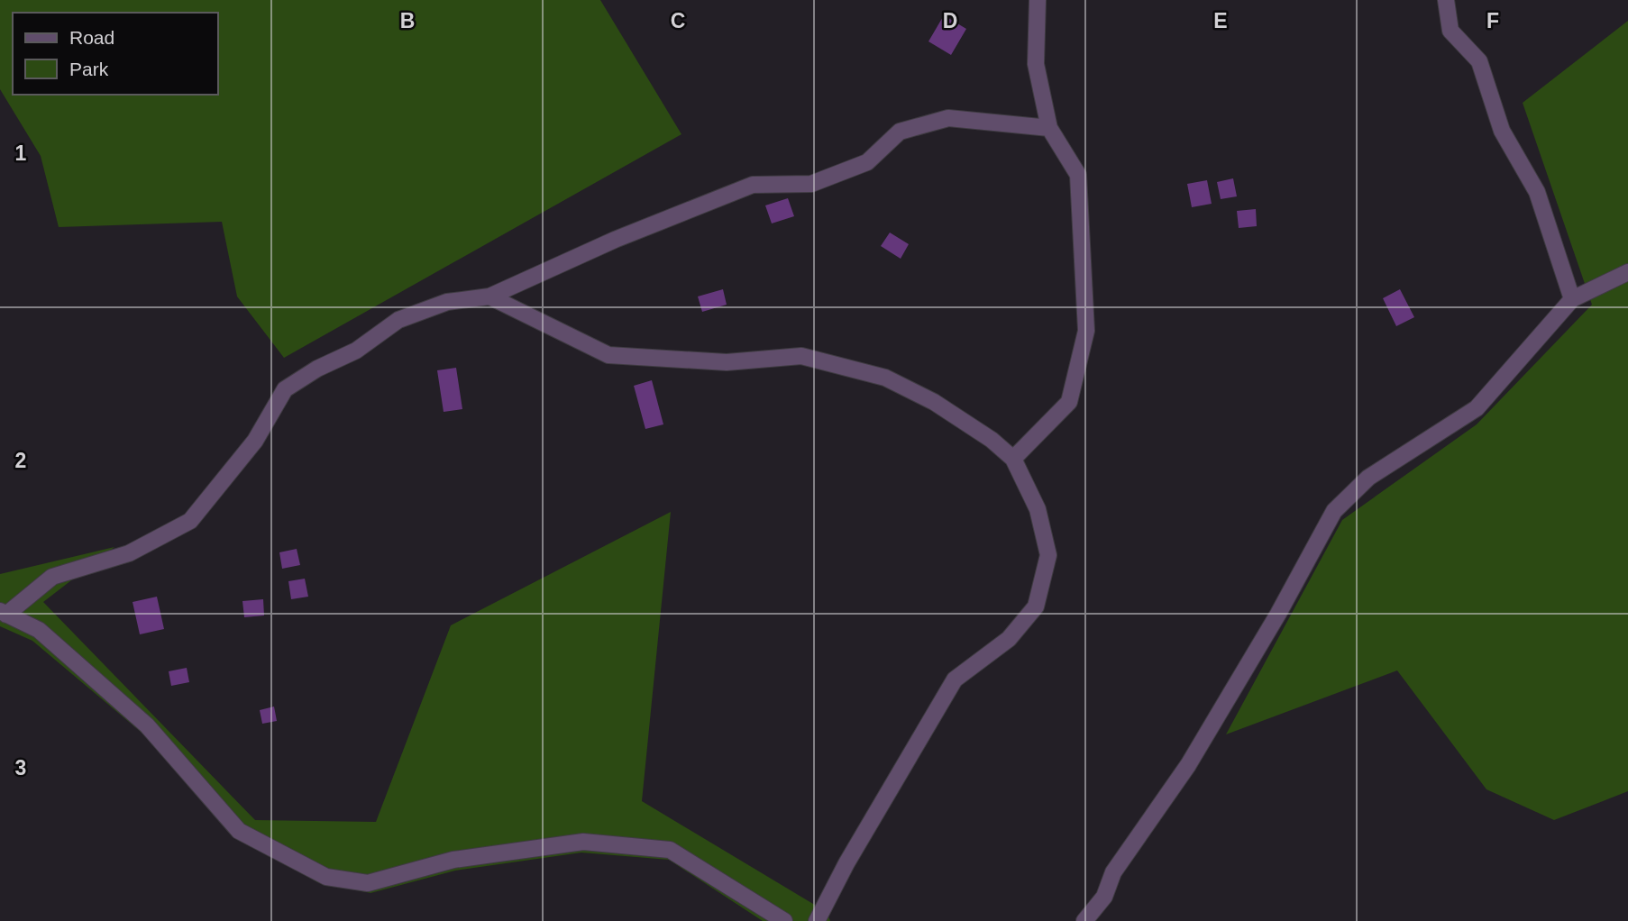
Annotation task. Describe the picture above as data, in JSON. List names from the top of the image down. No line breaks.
{"legend":["Road","Park"],"grid":{"columns":["B","C","D","E","F"],"rows":["1","2","3"]}}
